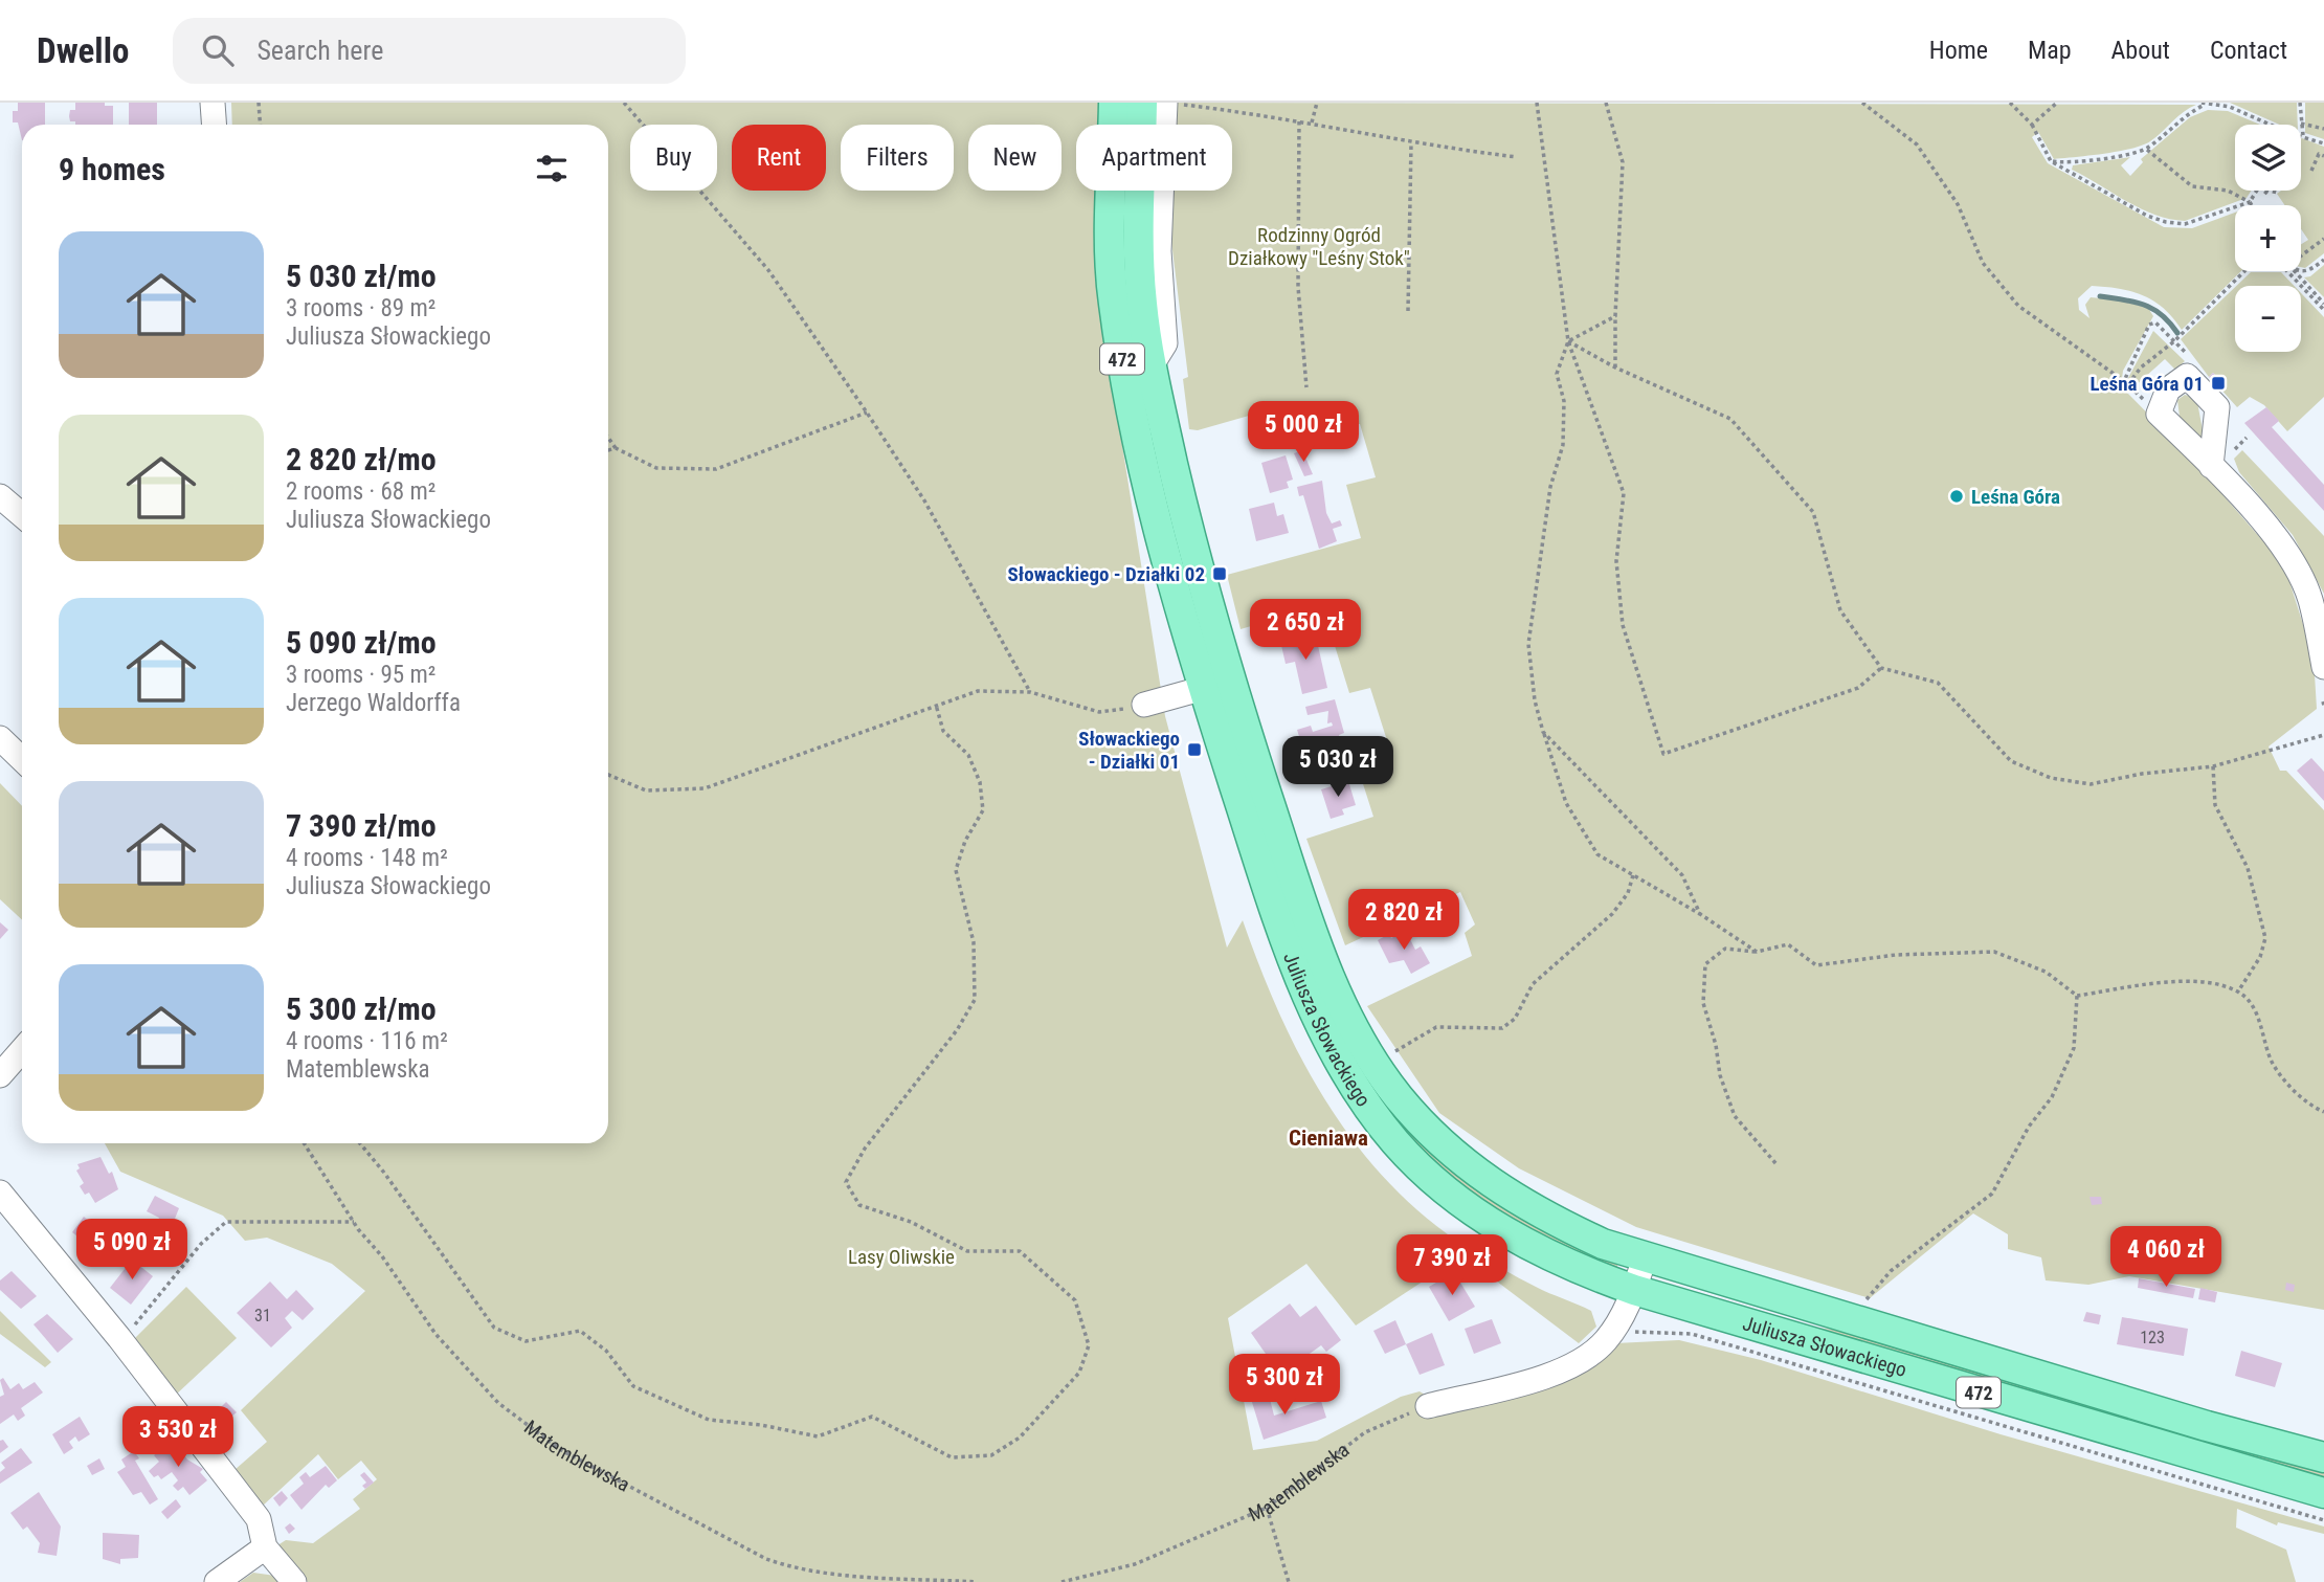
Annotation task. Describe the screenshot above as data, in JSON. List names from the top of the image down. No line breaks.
{"streets":{"main road":["472","Juliusza Słowackiego"],"path":["Matemblewska"]},"districts":["Cieniawa"],"parks":["Rodzinny Ogród Działkowy \"Leśny Stok\"","Lasy Oliwskie"],"places":{"transit":["Leśna Góra 01","Słowackiego - Działki 02","Słowackiego - Działki 01"],"other":["Leśna Góra"]},"house_numbers":["31","123"],"page":{"header":"Dwello","search":"Search here","nav":["Home","Map","About","Contact"],"map_buttons":["+","−"],"chip":["Buy","Rent","Filters","New","Apartment"],"heading":"9 homes","list":[{"name":"5 030 zł/mo","note":"3 rooms · 89 m² · Juliusza Słowackiego"},{"name":"2 820 zł/mo","note":"2 rooms · 68 m² · Juliusza Słowackiego"},{"name":"5 090 zł/mo","note":"3 rooms · 95 m² · Jerzego Waldorffa"},{"name":"7 390 zł/mo","note":"4 rooms · 148 m² · Juliusza Słowackiego"},{"name":"5 300 zł/mo","note":"4 rooms · 116 m² · Matemblewska"}],"price":["5 000 zł","2 650 zł","5 030 zł","2 820 zł","5 090 zł","4 060 zł","7 390 zł","5 300 zł","3 530 zł"]}}
